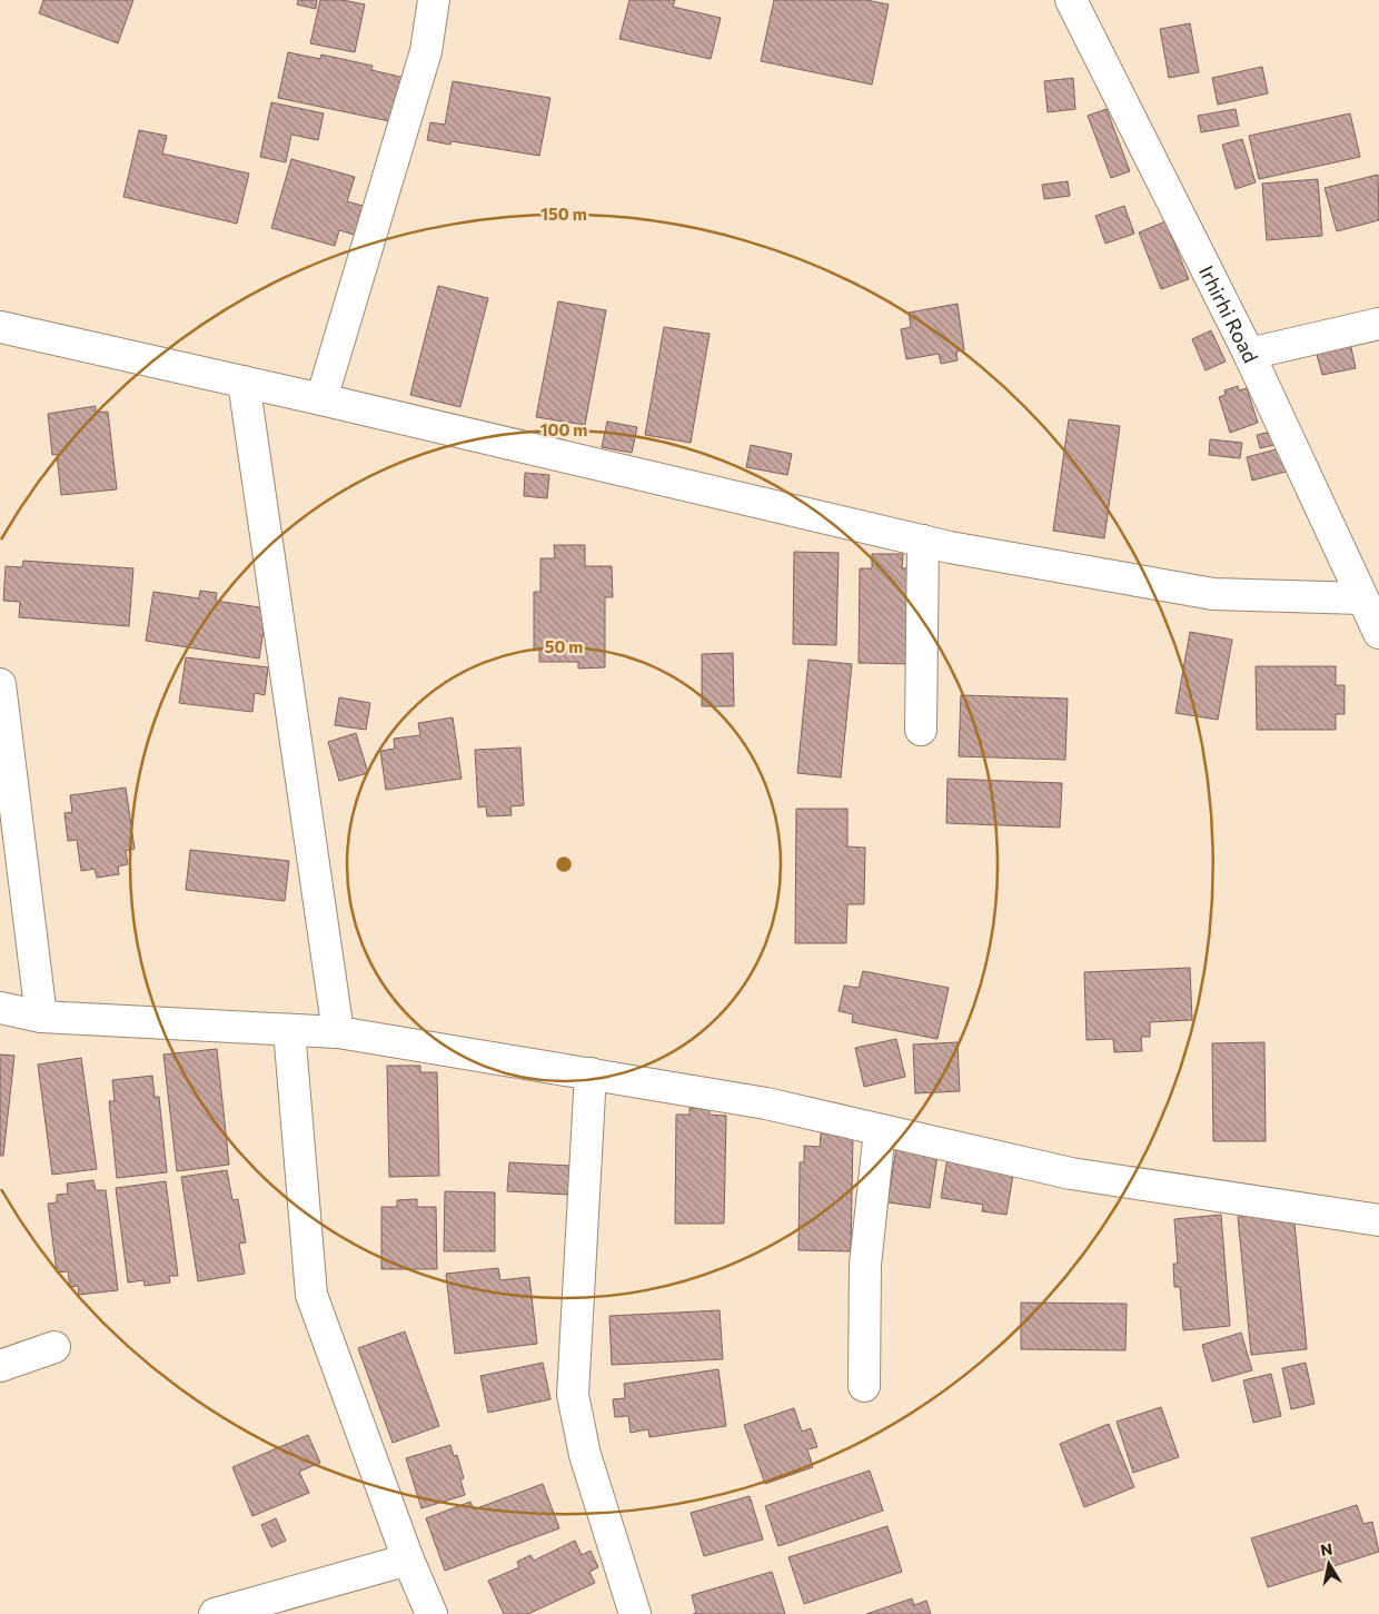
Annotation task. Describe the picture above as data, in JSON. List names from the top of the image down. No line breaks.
{"streets":{"street":["Irhirhi Road"]},"north":"top","rings":["150 m","100 m","50 m"]}
